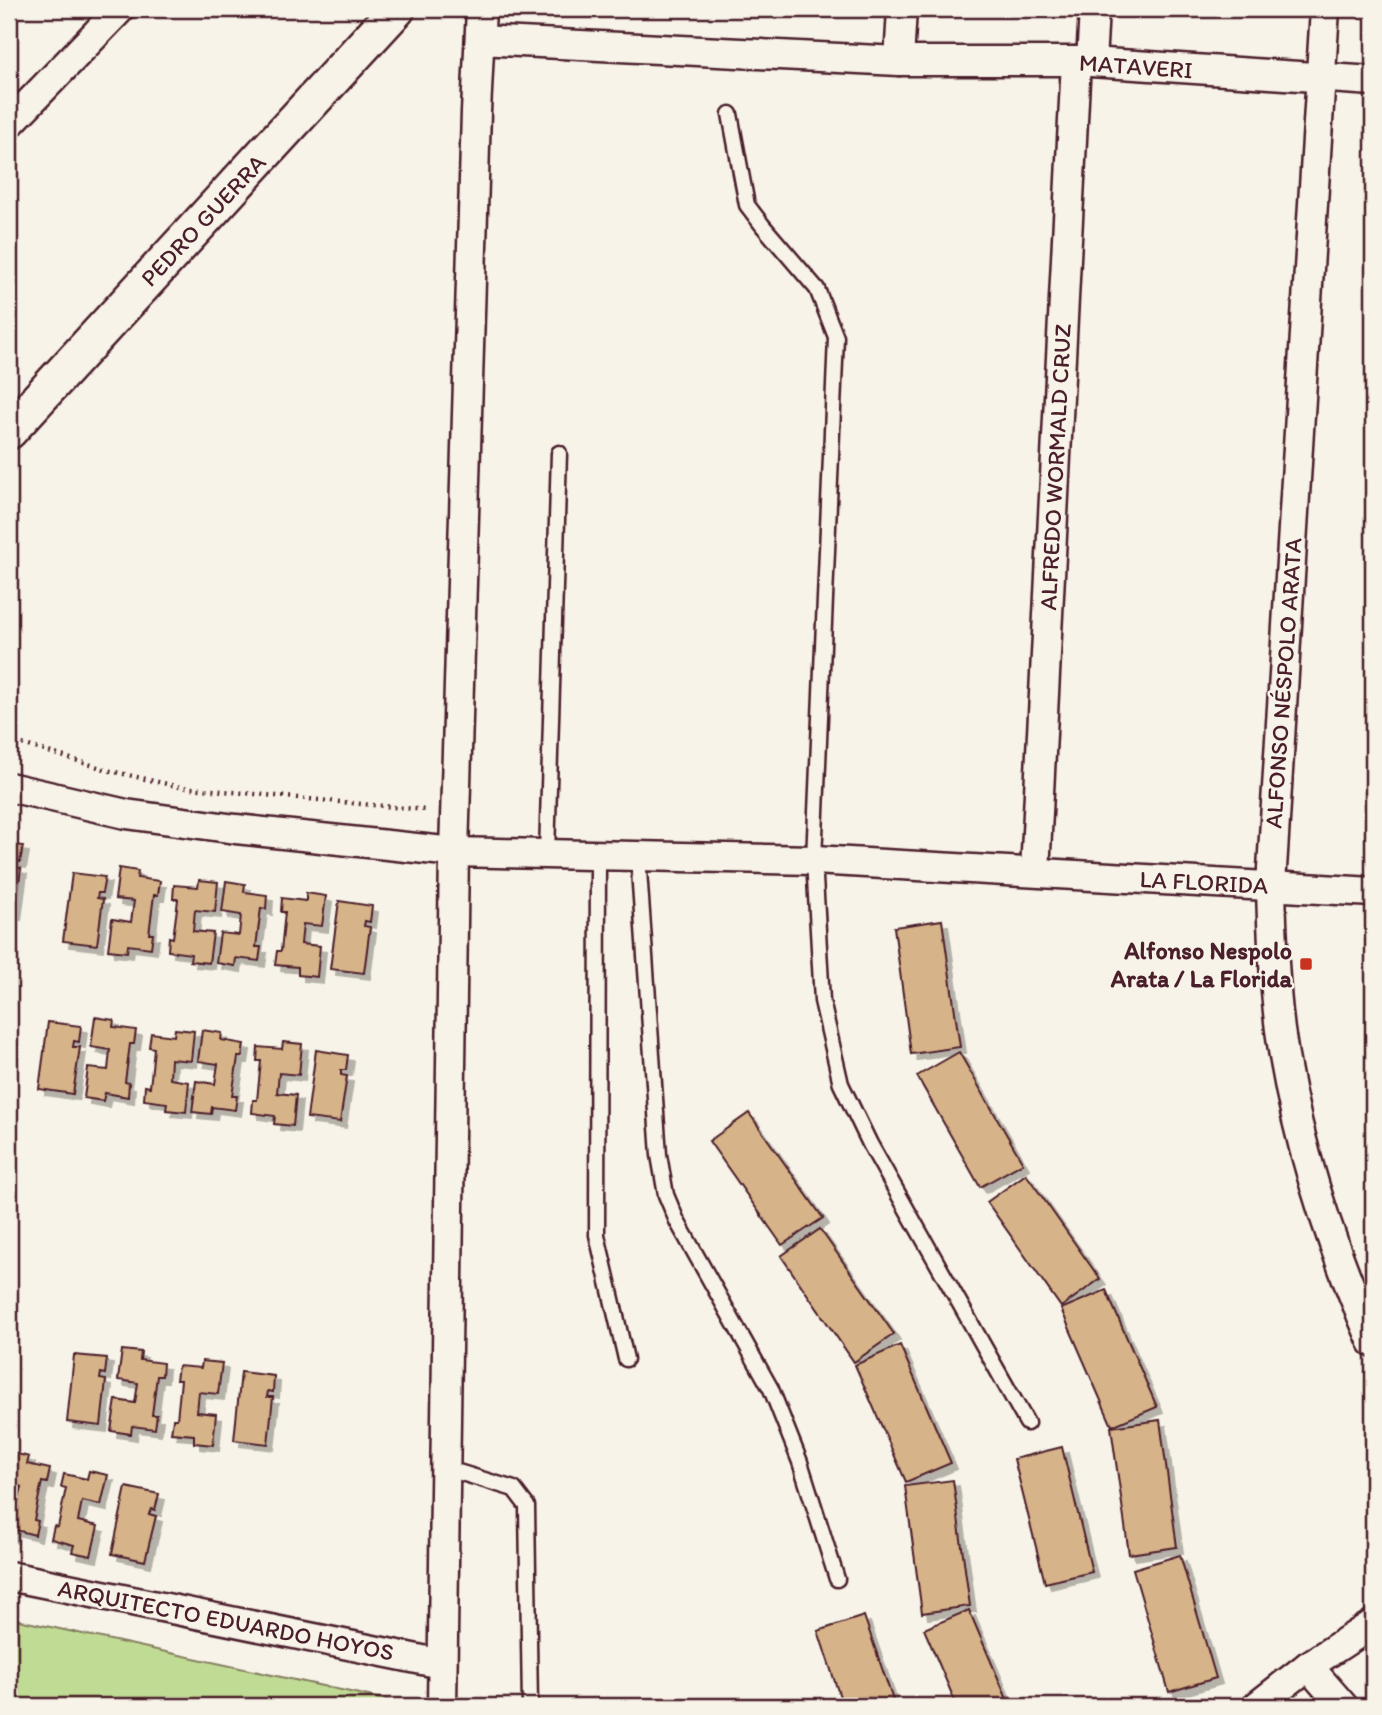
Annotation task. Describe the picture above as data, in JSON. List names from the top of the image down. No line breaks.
{"streets":{"street":["MATAVERI","PEDRO GUERRA","ALFREDO WORMALD CRUZ","ALFONSO NÉSPOLO ARATA","LA FLORIDA","ARQUITECTO EDUARDO HOYOS"]},"crossings":[["MATAVERI","ALFREDO WORMALD CRUZ"],["MATAVERI","ALFONSO NÉSPOLO ARATA"],["ALFREDO WORMALD CRUZ","LA FLORIDA"],["ALFONSO NÉSPOLO ARATA","LA FLORIDA"]],"places":{"transit":["Alfonso Nespolo Arata / La Florida"]}}
